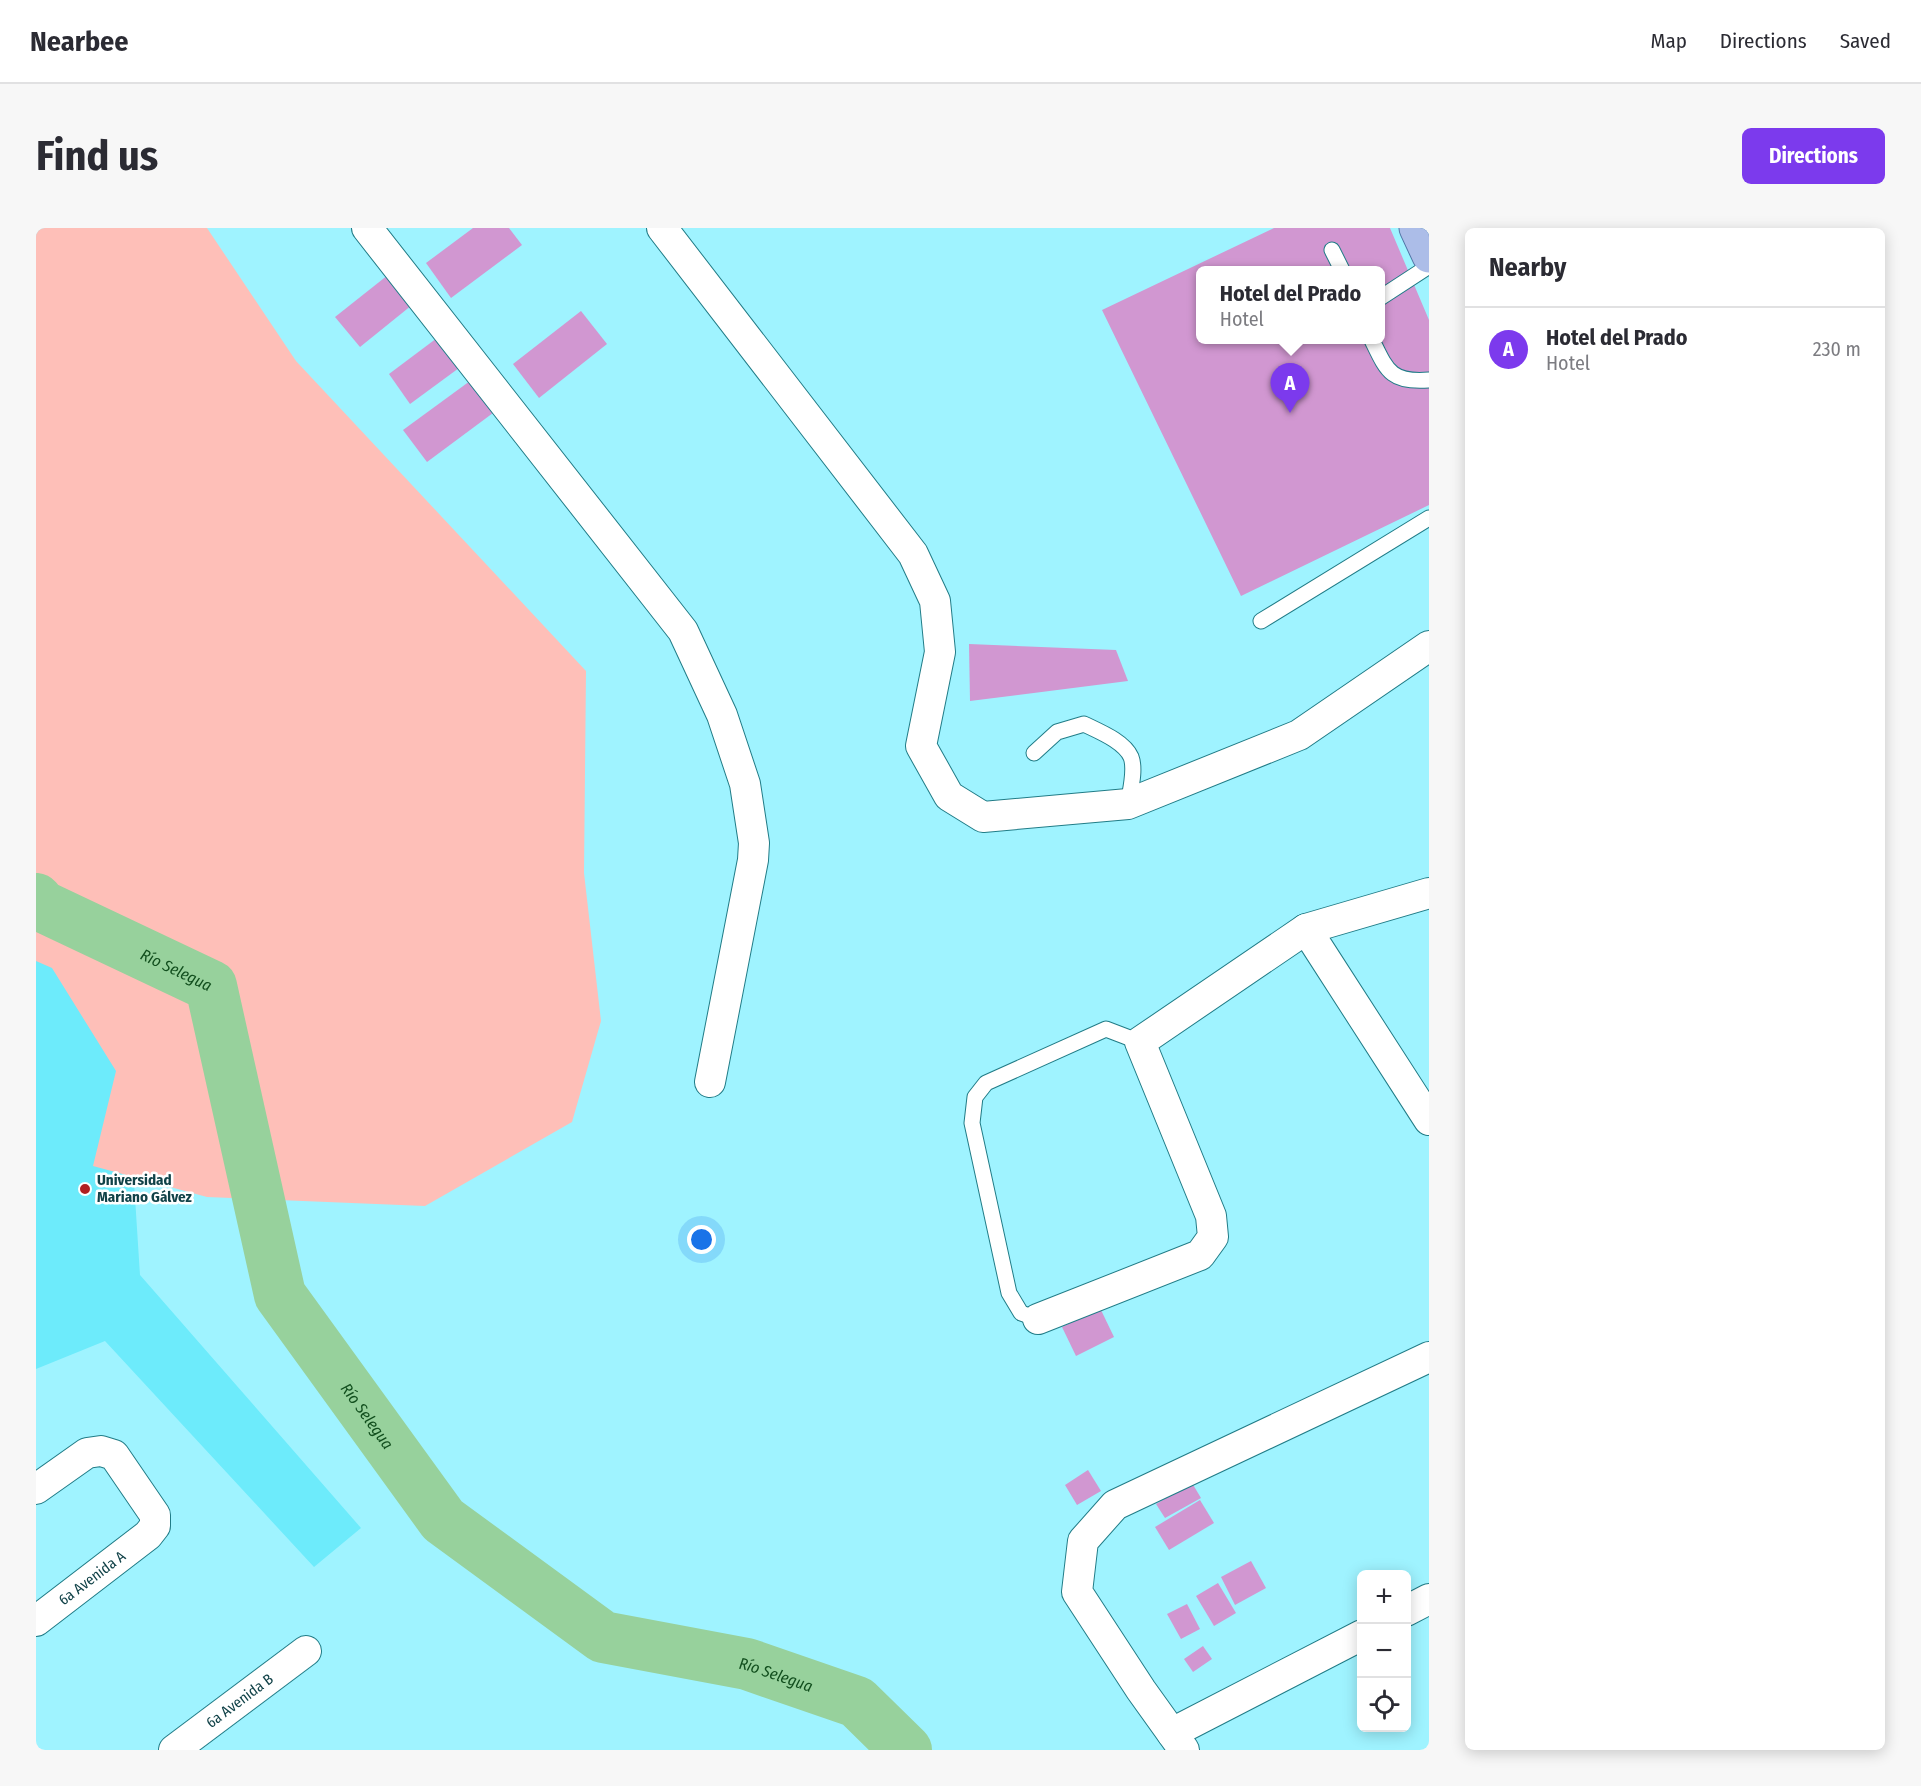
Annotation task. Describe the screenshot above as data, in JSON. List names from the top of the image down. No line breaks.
{"streets":{"street":["6a Avenida A","6a Avenida B"]},"water":["Río Selegua"],"places":["Universidad Mariano Gálvez"],"page":{"header":"Nearbee","nav":["Map","Directions","Saved"],"buttons":"Directions","title":"Find us","heading":"Nearby","popup":["Hotel del Prado","Hotel"],"list":[{"mark":"A","name":"Hotel del Prado","note":"Hotel","value":"230 m"}],"pins":"A","map_buttons":["+","−"]}}
